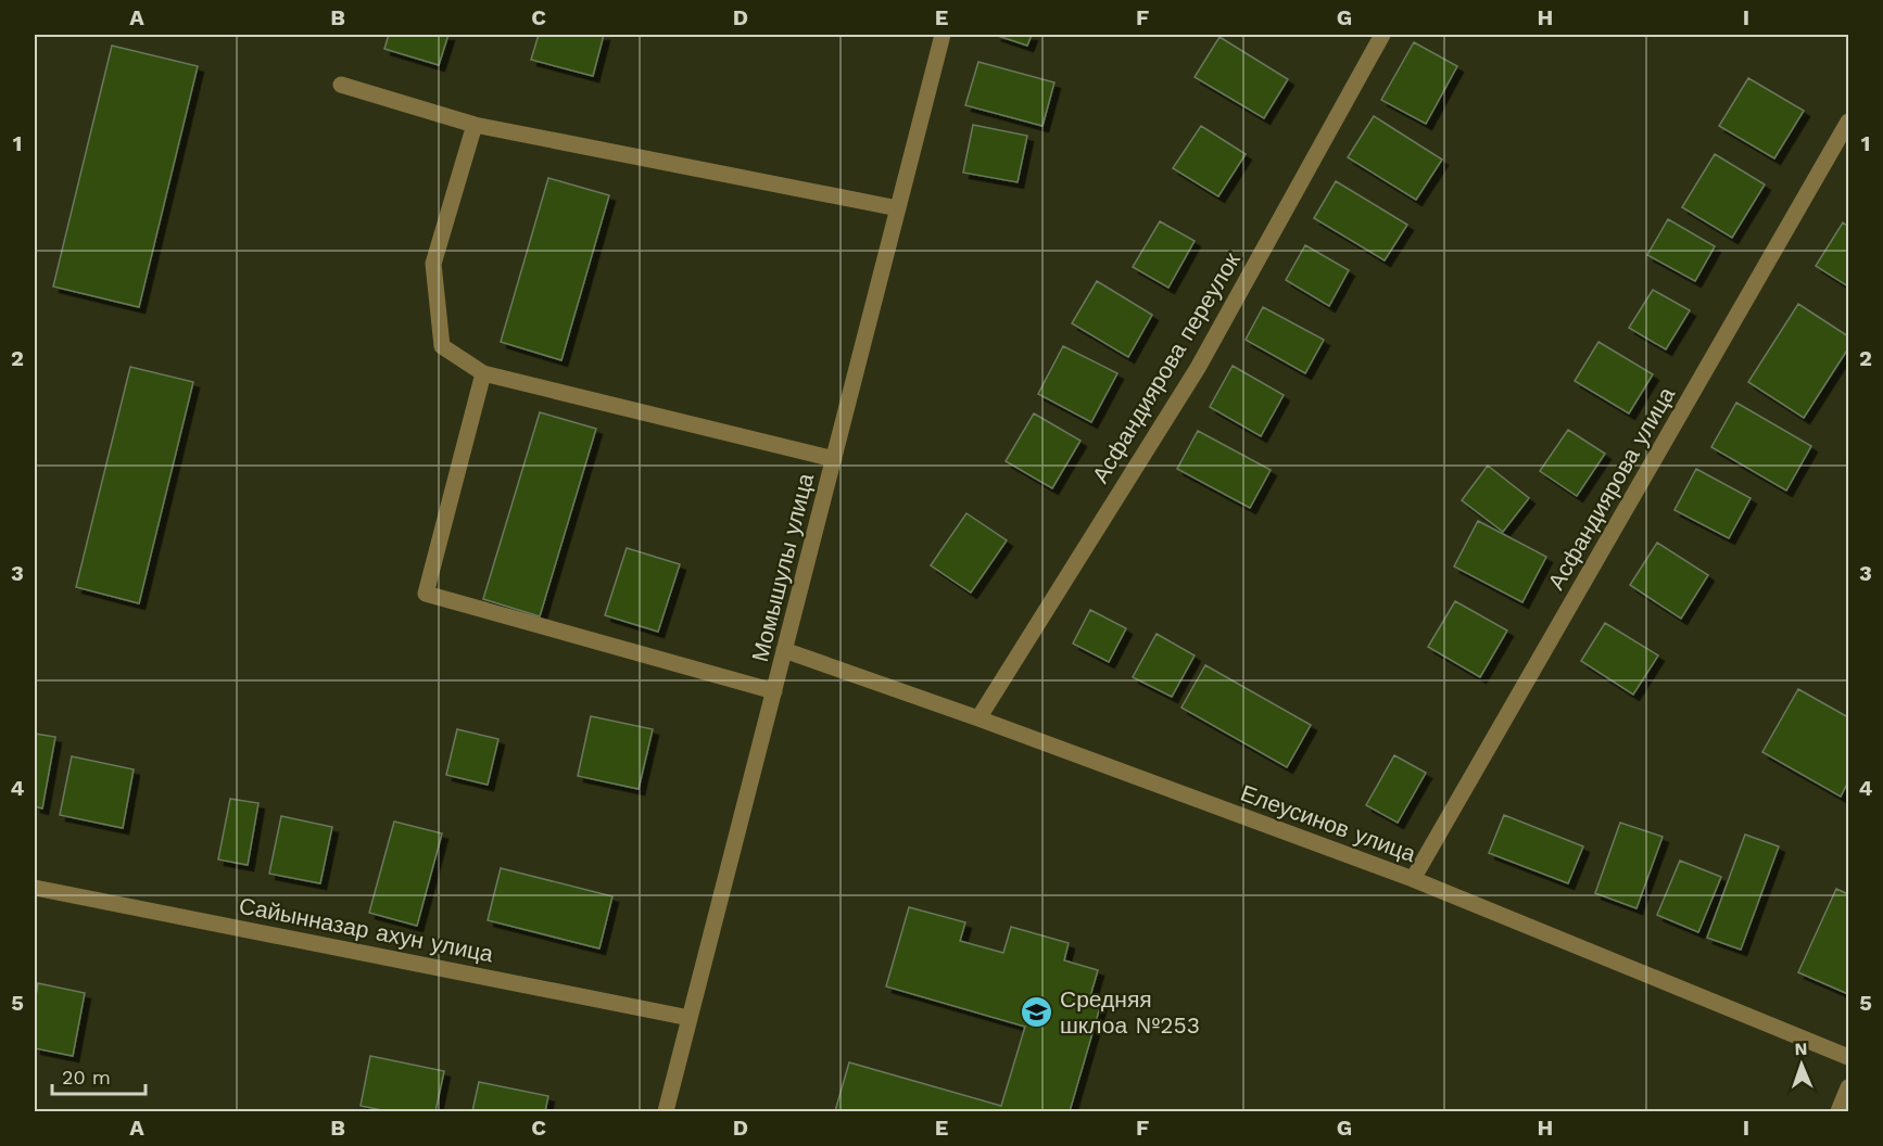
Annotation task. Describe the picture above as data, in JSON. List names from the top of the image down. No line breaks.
{"streets":{"street":["Асфандиярова переулок","Асфандиярова улица","Момышулы улица","Елеусинов улица","Сайынназар ахун улица"]},"crossings":[["Асфандиярова переулок","Елеусинов улица"],["Асфандиярова улица","Елеусинов улица"],["Момышулы улица","Елеусинов улица"],["Момышулы улица","Сайынназар ахун улица"]],"places":{"school or university":["Средняя шклоа №253"]},"scale_bar":"20 m","north":"top","grid":{"columns":["A","B","C","D","E","F","G","H","I"],"rows":["1","2","3","4","5"]}}
